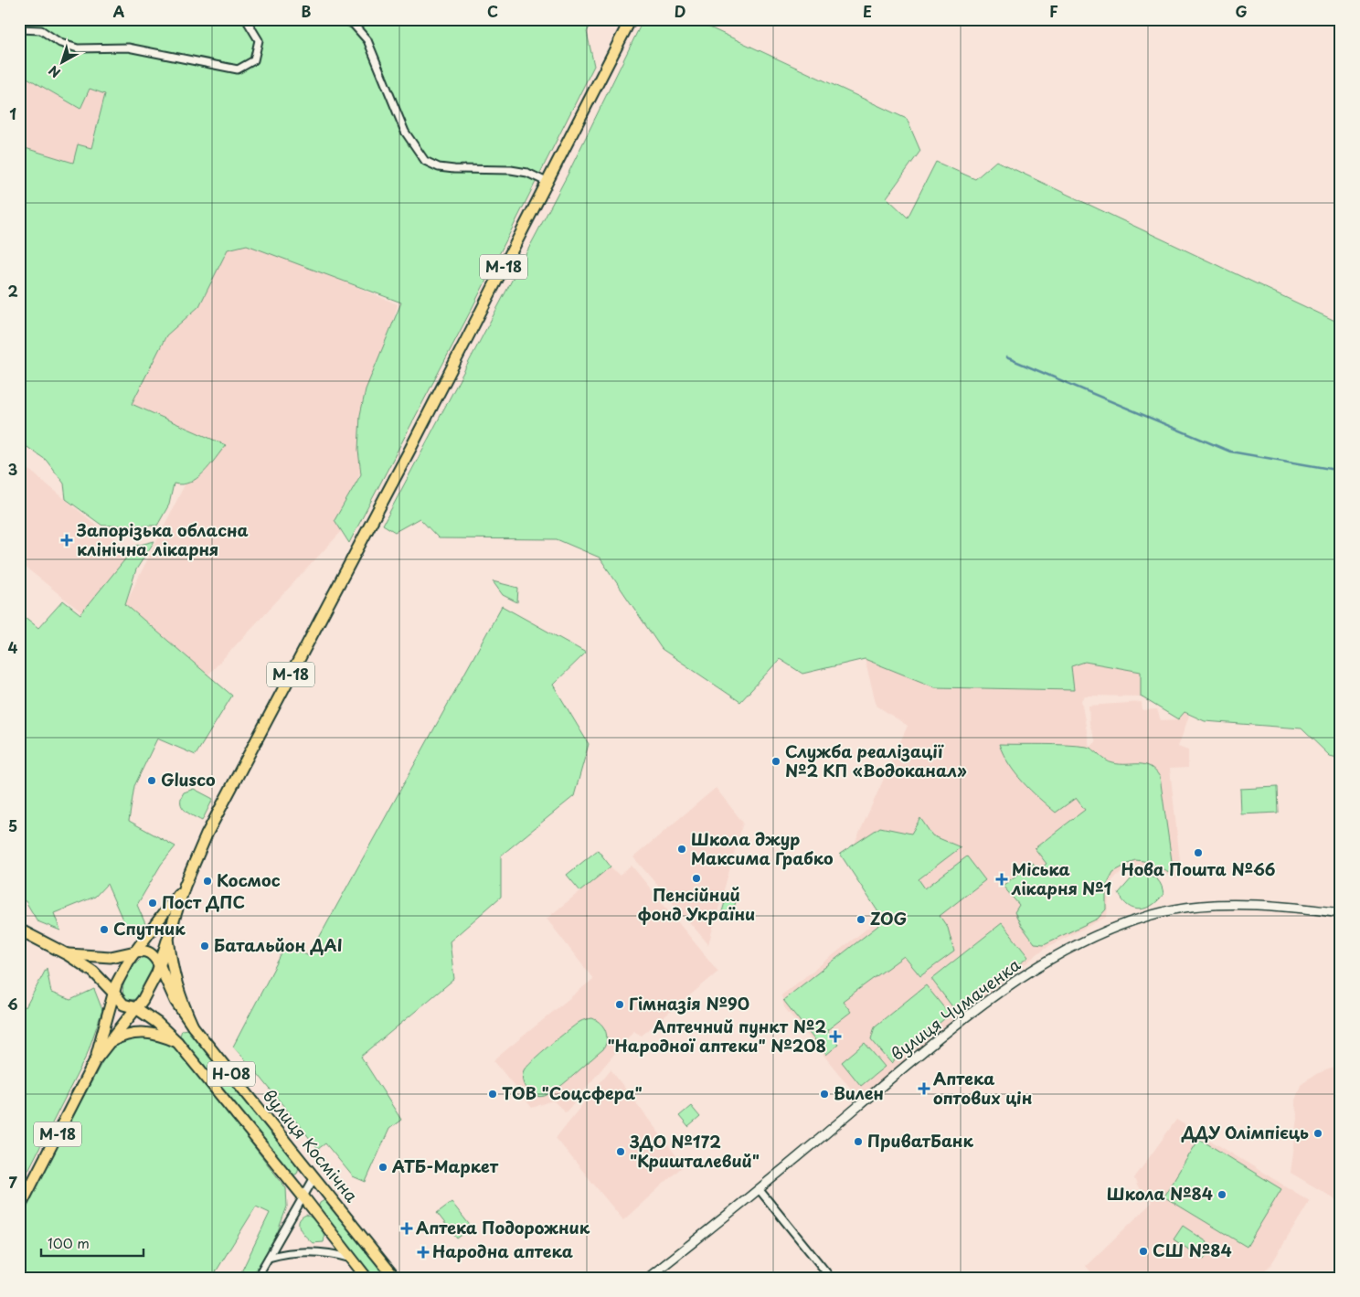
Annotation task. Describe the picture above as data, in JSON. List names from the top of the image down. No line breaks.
{"streets":{"main road":["М-18","Н-08","вулиця Космічна"],"street":["вулиця Чумаченка"]},"crossings":[["М-18","Н-08"],["М-18","вулиця Космічна"],["Н-08","вулиця Космічна"]],"places":{"health":["Запорізька обласна клінічна лікарня","Міська лікарня №1","Аптечний пункт №2 \"Народної аптеки\" №208","Аптека оптових цін","Аптека Подорожник","Народна аптека"],"other":["Служба реалізації №2 КП «Водоканал»","Glusco","Школа джур Максима Грабко","Нова Пошта №66","Пенсійний фонд України","Космос","Пост ДПС","ZOG","Спутник","Батальйон ДАI","Гімназія №90","ТОВ \"Соцсфера\"","Вилен","ДДУ Олімпієць","ПриватБанк","ЗДО №172 \"Кришталевий\"","АТБ-Маркет","Школа №84","СШ №84"]},"scale_bar":"100 m","north":"bottom left","grid":{"columns":["A","B","C","D","E","F","G"],"rows":["1","2","3","4","5","6","7"]}}
